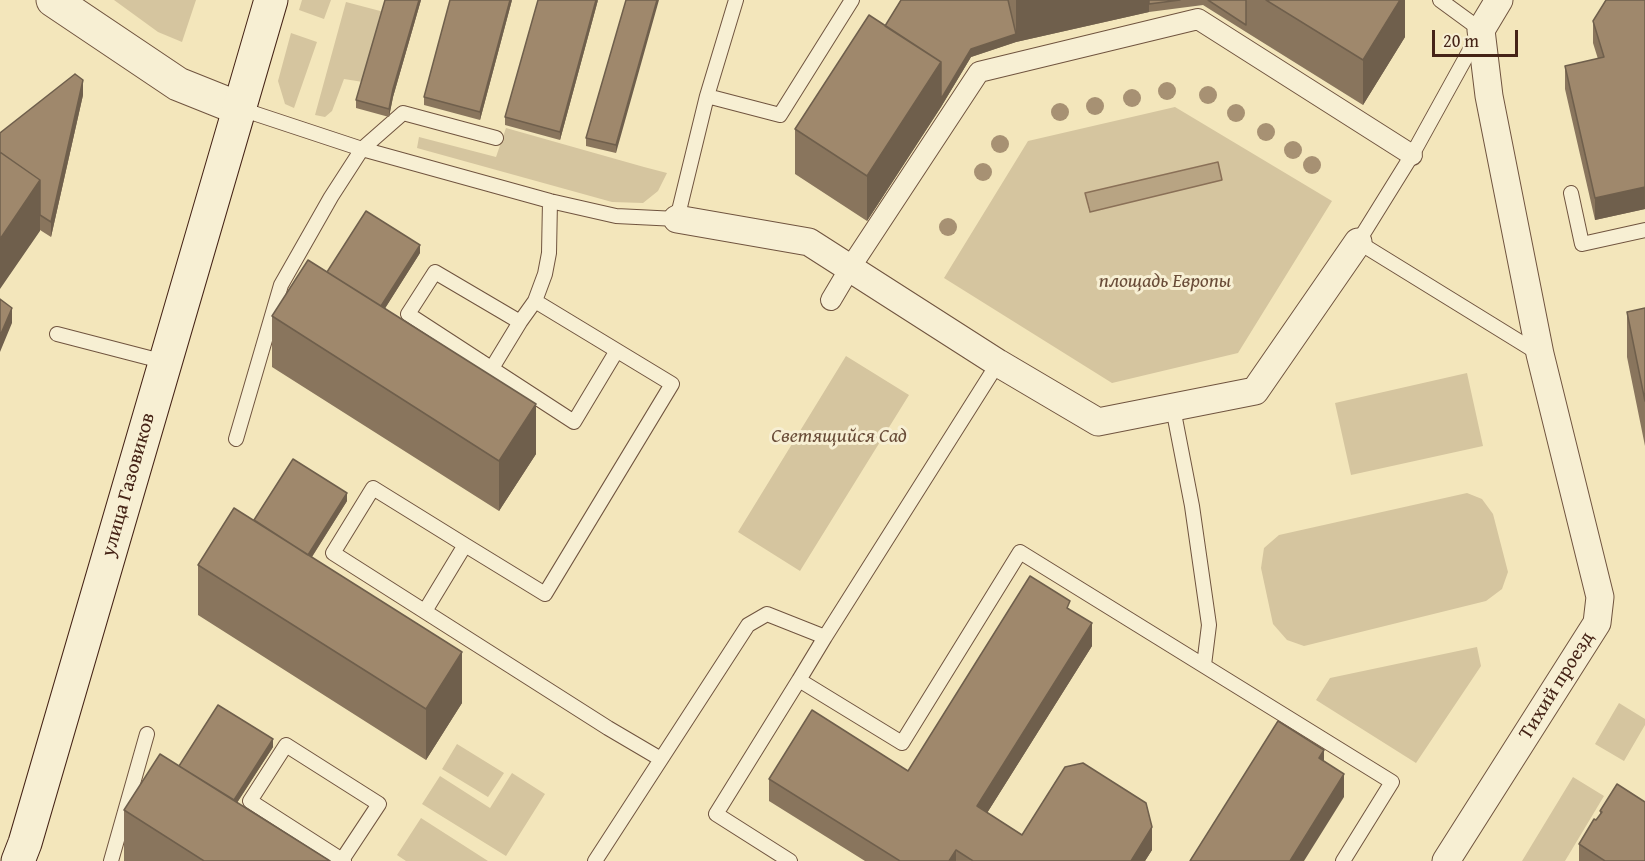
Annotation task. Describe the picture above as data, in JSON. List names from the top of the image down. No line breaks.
{"streets":{"main road":["улица Газовиков"],"street":["Тихий проезд"]},"parks":["площадь Европы","Светящийся Сад"],"scale_bar":"20 m"}
